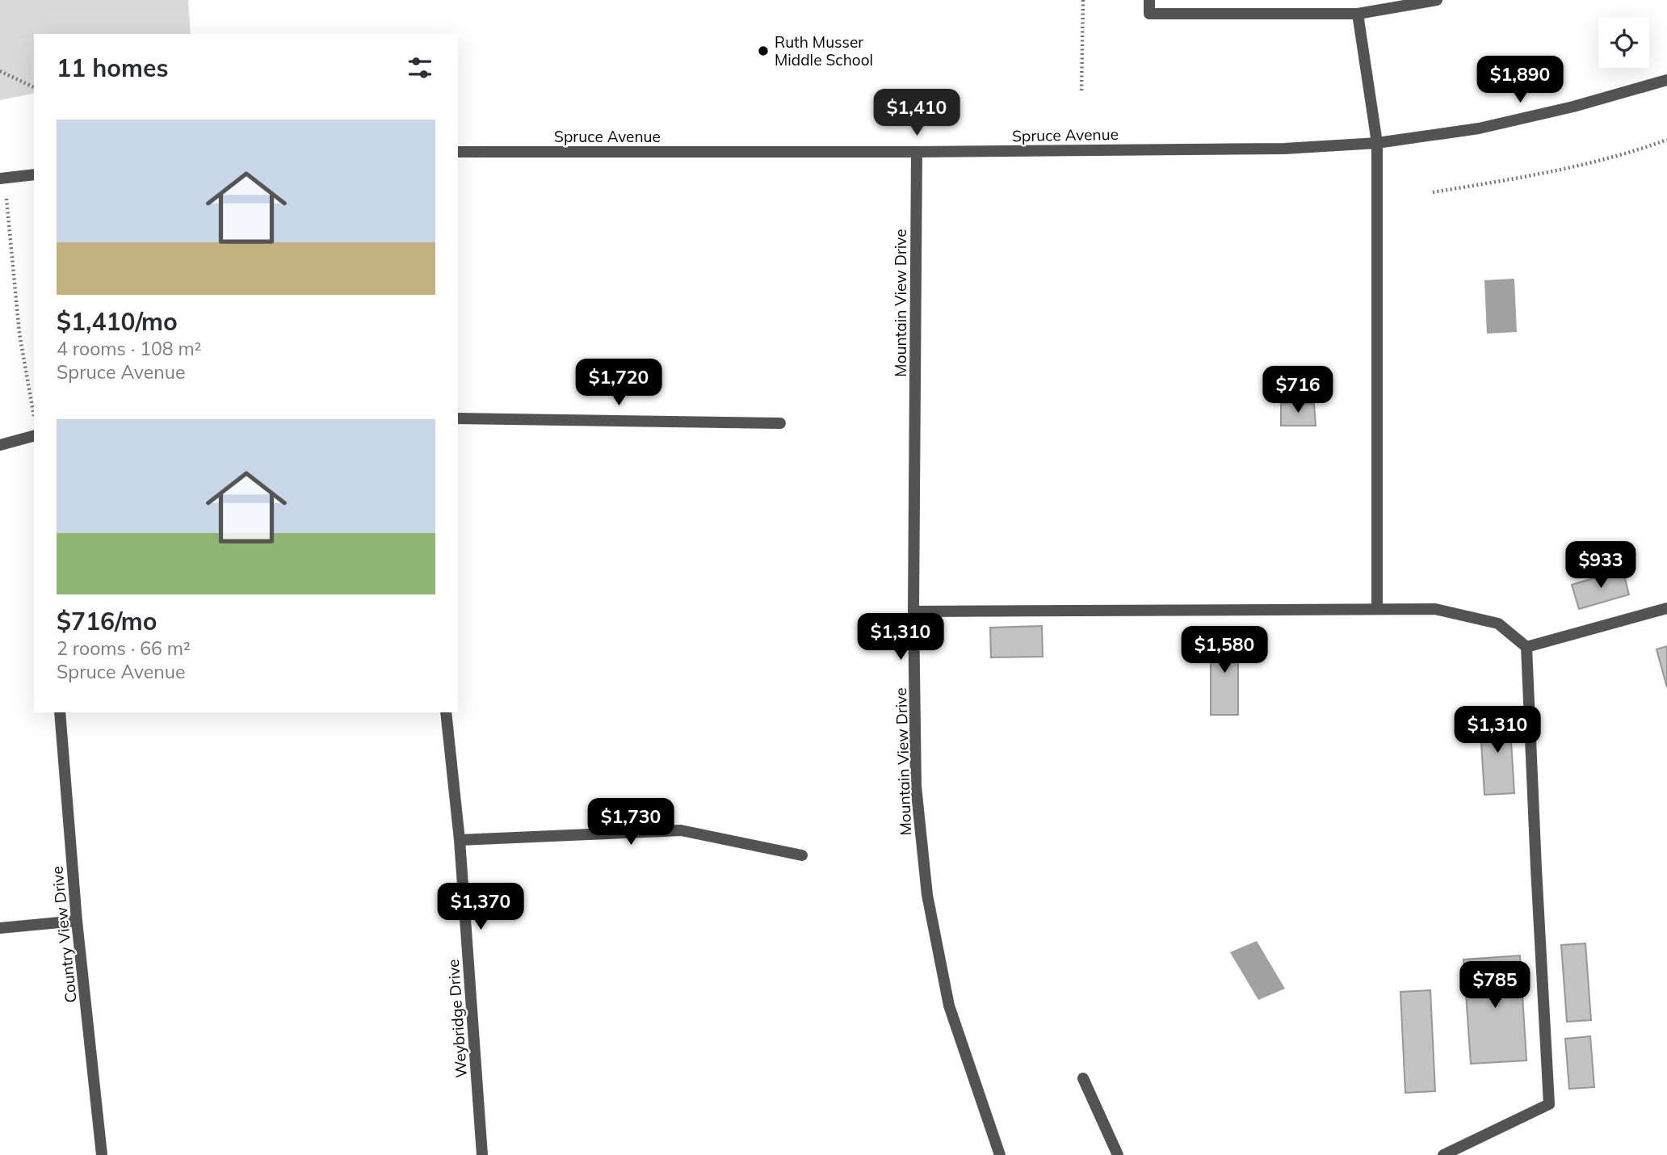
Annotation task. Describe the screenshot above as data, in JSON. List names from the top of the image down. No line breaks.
{"streets":{"street":["Spruce Avenue","Mountain View Drive","Country View Drive","Weybridge Drive"]},"crossings":[["Spruce Avenue","Mountain View Drive"]],"places":["Ruth Musser Middle School"],"page":{"heading":"11 homes","price":["$1,890","$1,410","$1,720","$716","$933","$1,310","$1,580","$1,310","$1,730","$1,370","$785"],"list":[{"name":"$1,410/mo","note":"4 rooms · 108 m² · Spruce Avenue"},{"name":"$716/mo","note":"2 rooms · 66 m² · Spruce Avenue"}]}}
